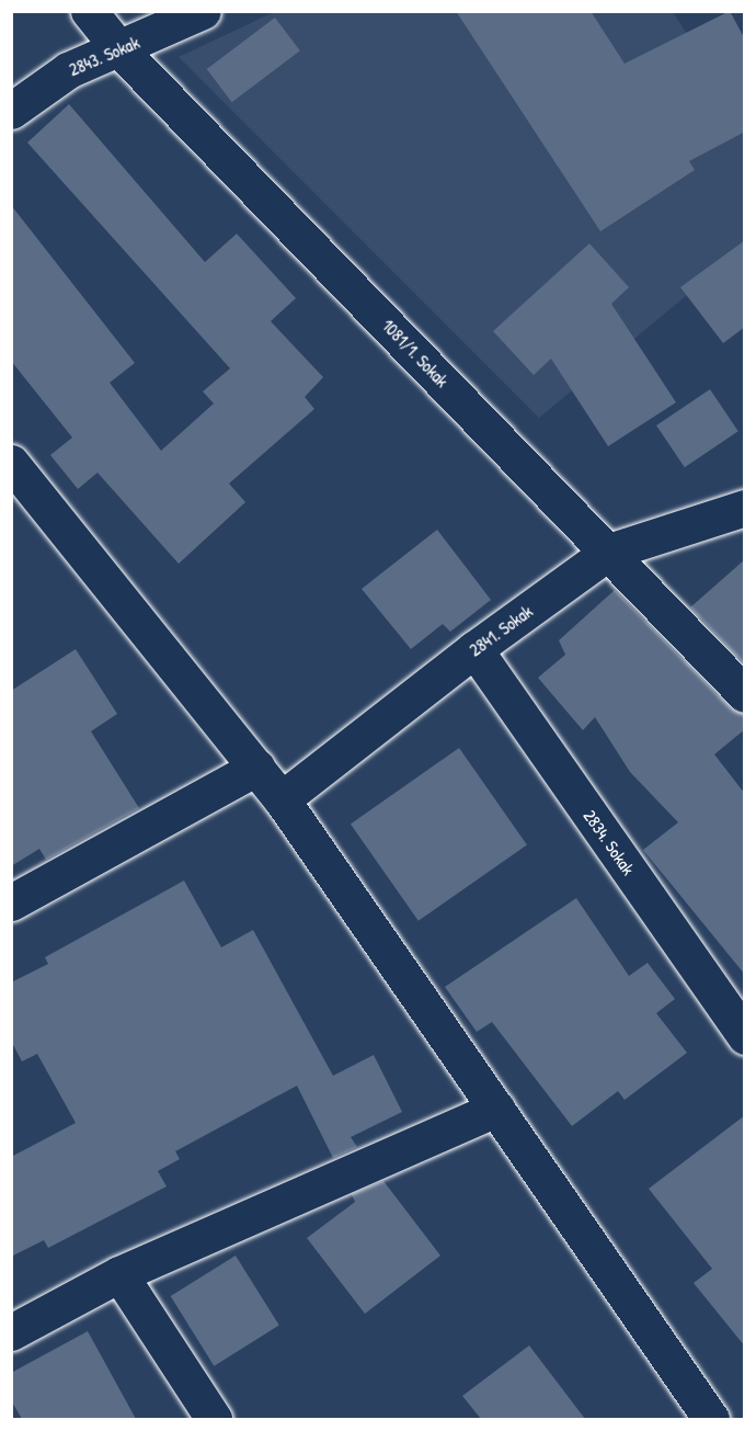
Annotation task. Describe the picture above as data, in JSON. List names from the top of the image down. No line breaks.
{"streets":{"street":["2843. Sokak","1081/1. Sokak","2841. Sokak","2834. Sokak"]},"crossings":[["2843. Sokak","1081/1. Sokak"],["1081/1. Sokak","2841. Sokak"],["2841. Sokak","2834. Sokak"]]}
